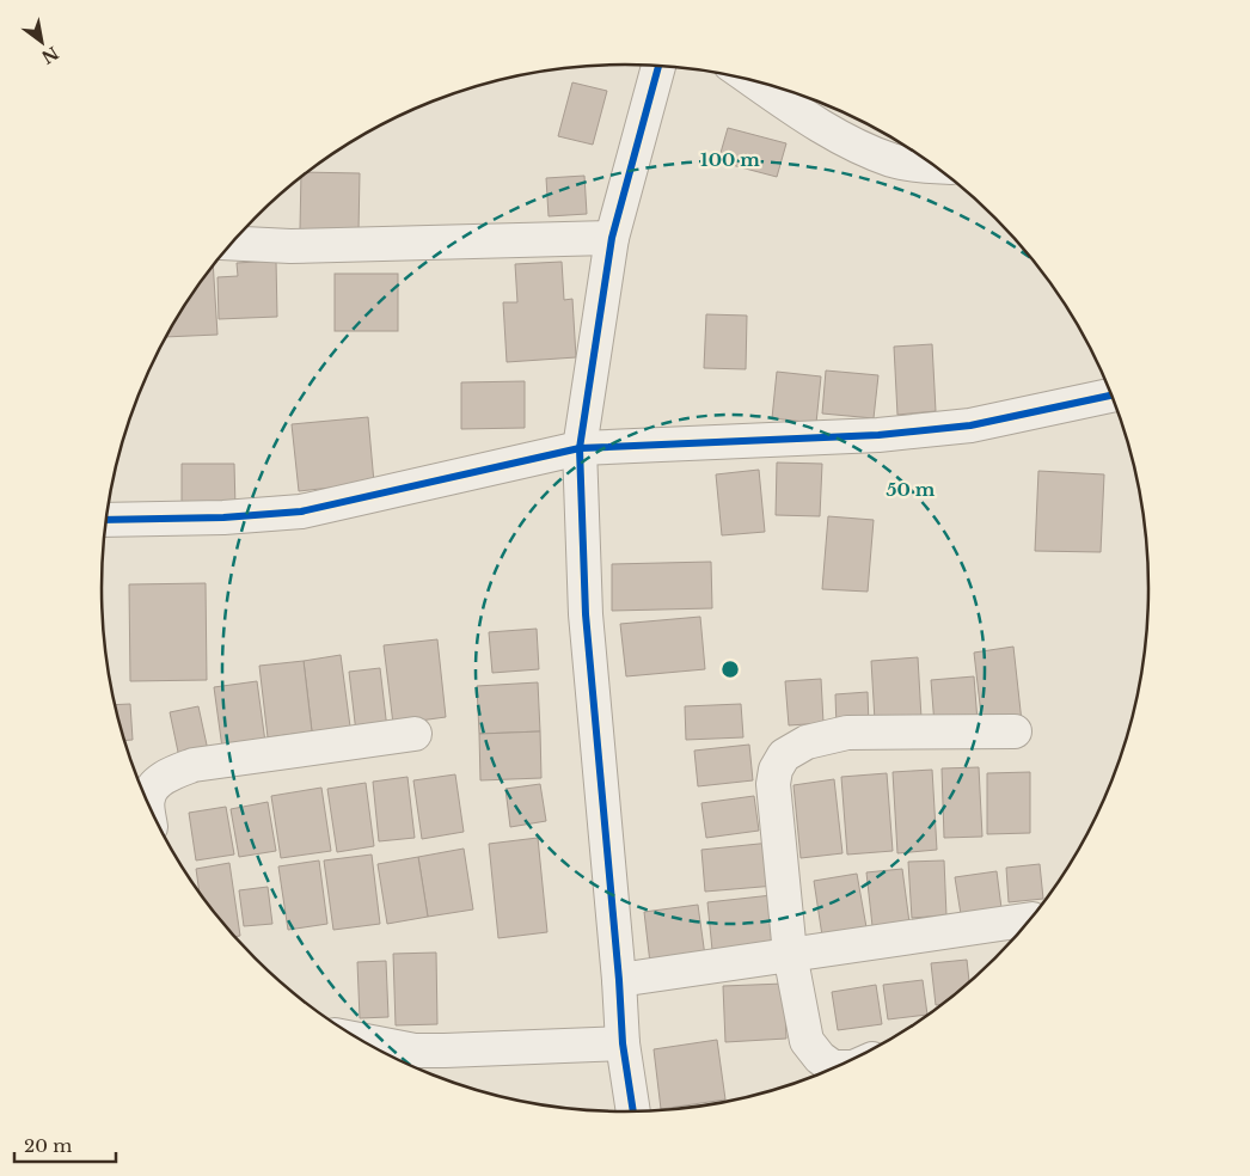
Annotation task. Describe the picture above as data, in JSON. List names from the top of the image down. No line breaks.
{"scale_bar":"20 m","north":"bottom right","rings":["100 m","50 m"]}
